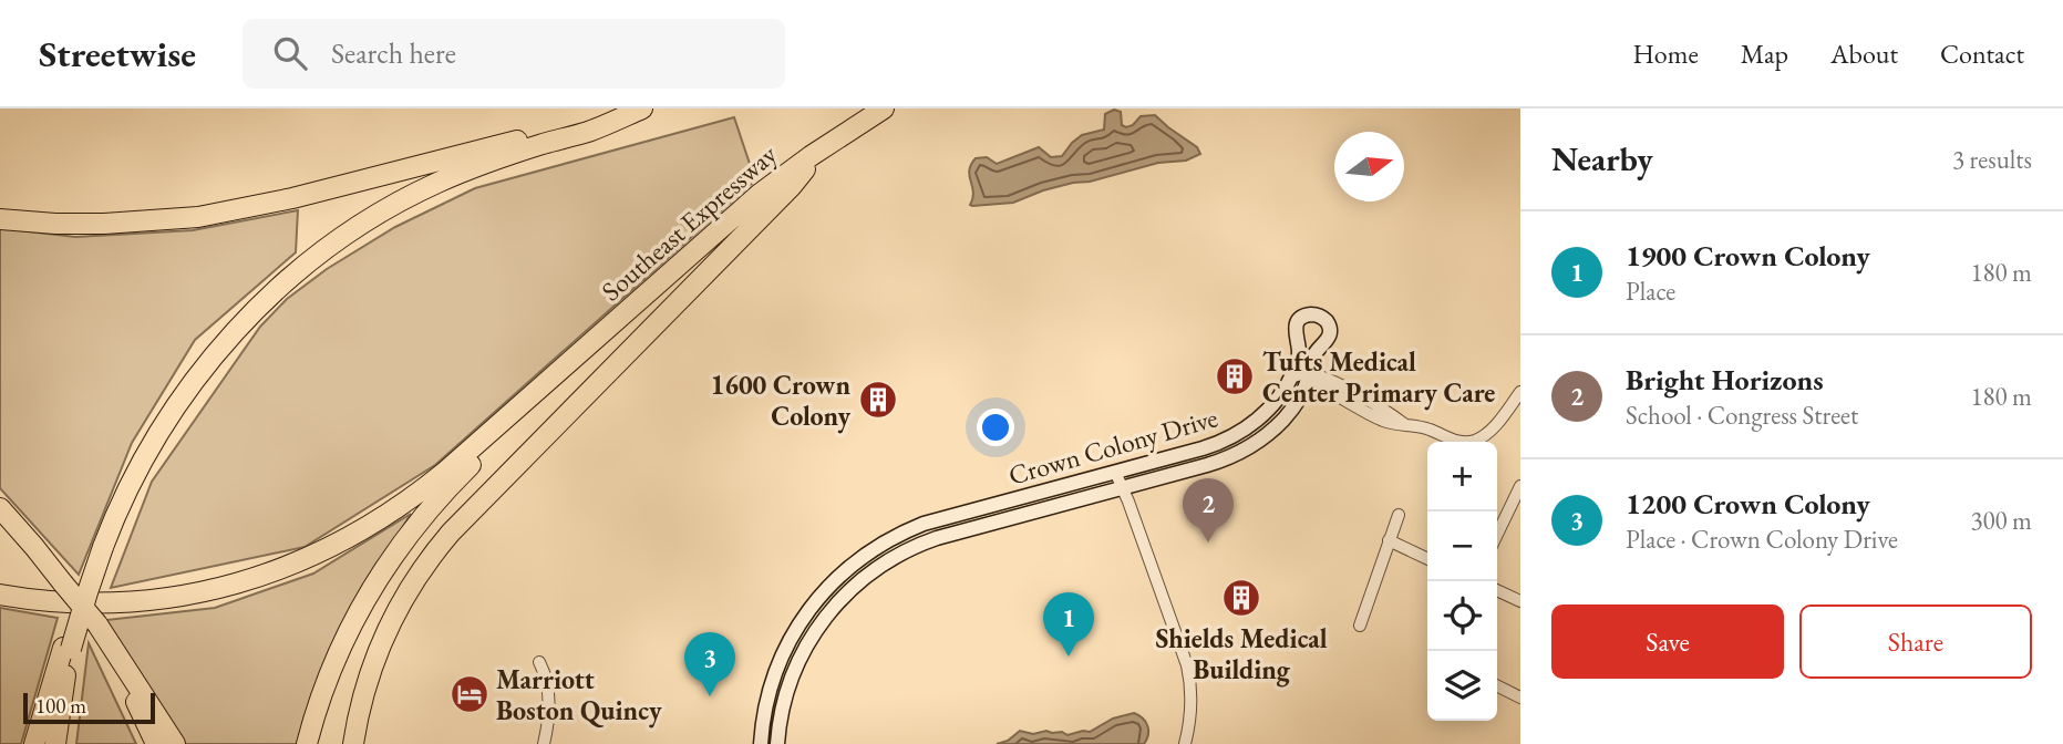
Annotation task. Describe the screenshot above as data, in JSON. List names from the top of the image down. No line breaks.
{"streets":{"highway":["Southeast Expressway"],"street":["Crown Colony Drive"]},"places":{"building":["Tufts Medical Center Primary Care","1600 Crown Colony","Shields Medical Building"],"hotel":["Marriott Boston Quincy"]},"scale_bar":"100 m","north":"right","page":{"header":"Streetwise","search":"Search here","nav":["Home","Map","About","Contact"],"heading":["Nearby","3 results"],"list":[{"mark":"1","name":"1900 Crown Colony","note":"Place","value":"180 m"},{"mark":"2","name":"Bright Horizons","note":"School · Congress Street","value":"180 m"},{"mark":"3","name":"1200 Crown Colony","note":"Place · Crown Colony Drive","value":"300 m"}],"map_buttons":["+","−"],"pins":["2","1","3"],"buttons":["Save","Share"],"scale":"100 m"}}
